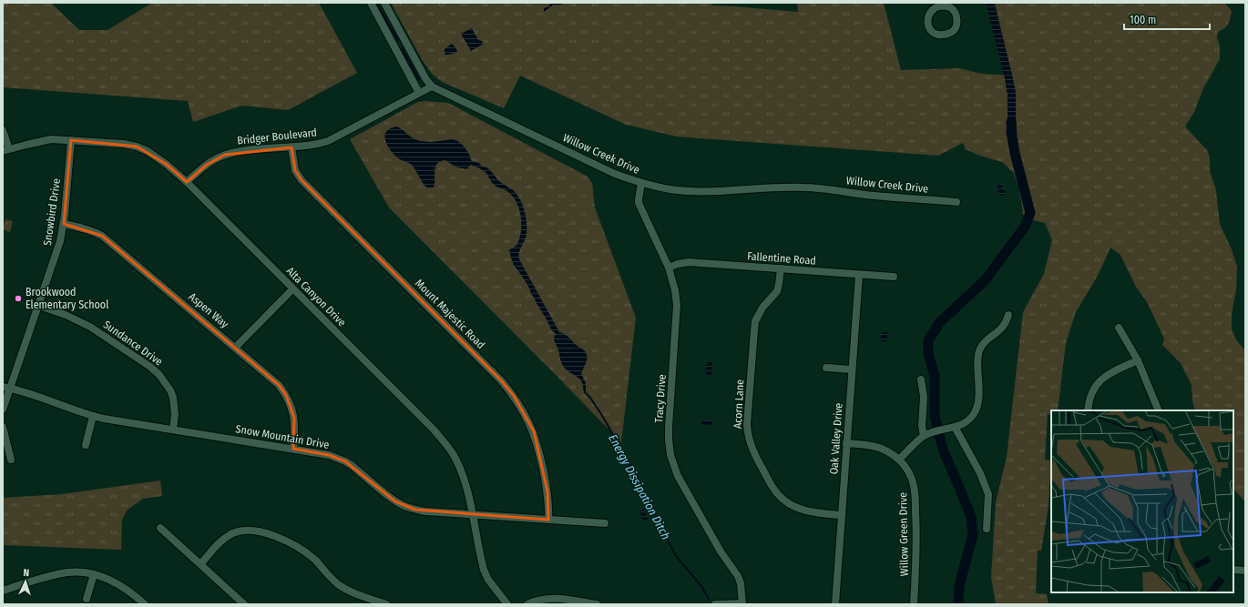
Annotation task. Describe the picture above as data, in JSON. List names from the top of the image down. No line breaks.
{"streets":{"street":["Bridger Boulevard","Willow Creek Drive","Snowbird Drive","Fallentine Road","Alta Canyon Drive","Aspen Way","Mount Majestic Road","Sundance Drive","Tracy Drive","Acorn Lane","Snow Mountain Drive","Oak Valley Drive","Willow Green Drive"]},"crossings":[["Bridger Boulevard","Willow Creek Drive"],["Bridger Boulevard","Alta Canyon Drive"],["Bridger Boulevard","Mount Majestic Road"],["Willow Creek Drive","Tracy Drive"],["Snowbird Drive","Alta Canyon Drive"],["Snowbird Drive","Aspen Way"],["Snowbird Drive","Sundance Drive"],["Snowbird Drive","Snow Mountain Drive"],["Fallentine Road","Tracy Drive"],["Fallentine Road","Acorn Lane"],["Fallentine Road","Oak Valley Drive"],["Alta Canyon Drive","Snow Mountain Drive"],["Aspen Way","Snow Mountain Drive"],["Mount Majestic Road","Snow Mountain Drive"],["Sundance Drive","Snow Mountain Drive"],["Acorn Lane","Oak Valley Drive"],["Oak Valley Drive","Willow Green Drive"]],"water":["Energy Dissipation Ditch"],"places":["Brookwood Elementary School"],"scale_bar":"100 m","north":"top"}
